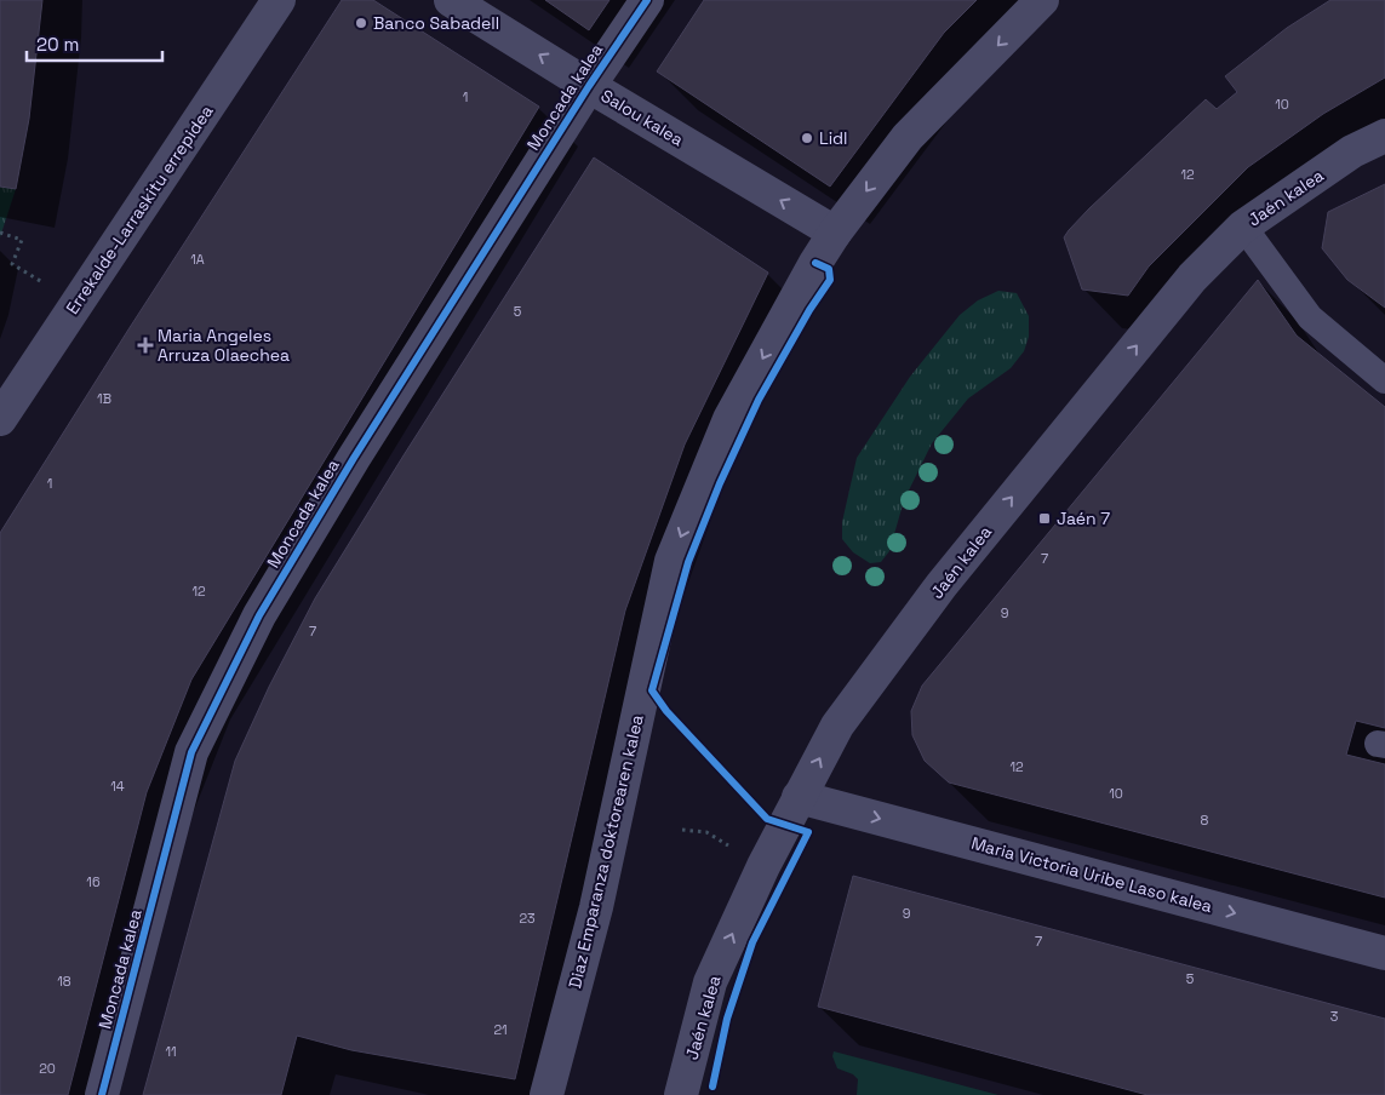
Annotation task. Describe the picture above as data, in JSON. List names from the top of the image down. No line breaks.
{"streets":{"street":["Moncada kalea","Salou kalea","Jaén kalea","Errekalde-Larraskitu errepidea","Diaz Emparanza doktorearen kalea","Maria Victoria Uribe Laso kalea"]},"crossings":[["Moncada kalea","Salou kalea"],["Salou kalea","Diaz Emparanza doktorearen kalea"],["Jaén kalea","Maria Victoria Uribe Laso kalea"]],"one_way":["Salou kalea","Jaén kalea","Diaz Emparanza doktorearen kalea","Maria Victoria Uribe Laso kalea"],"places":{"other":["Banco Sabadell","Lidl"],"health":["Maria Angeles Arruza Olaechea"],"transit":["Jaén 7"]},"house_numbers":["1","10","12","1A","5","1B","1","7","12","9","7","12","14","10","8","16","9","23","7","5","18","3","21","11","20"],"scale_bar":"20 m"}
